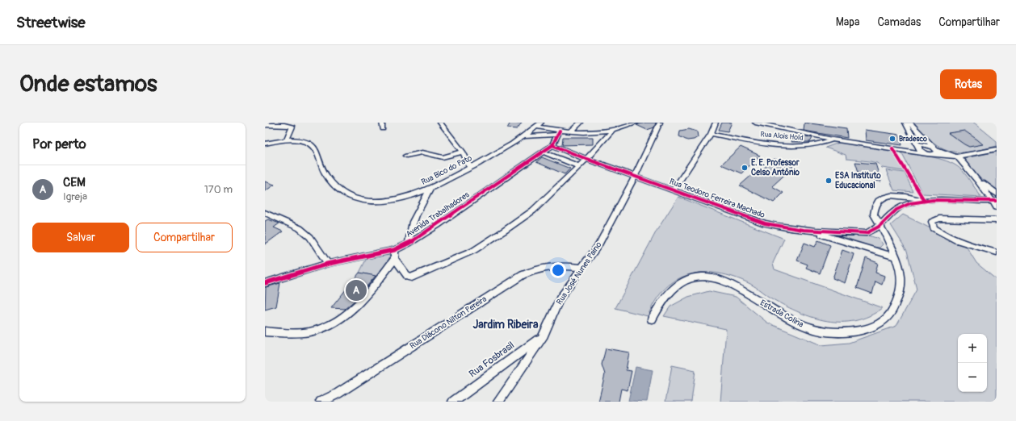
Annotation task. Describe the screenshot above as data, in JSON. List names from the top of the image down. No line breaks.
{"streets":{"street":["Rua Alois Hold","Rua Bico do Pato","Rua Teodoro Ferreira Machado","Avenida Trabalhadores","Rua José Nunes Paino","Estrada Colina","Rua Diácono Nilton Pereira","Rua Fosbrasil"]},"crossings":[["Rua Bico do Pato","Avenida Trabalhadores"],["Rua Teodoro Ferreira Machado","Avenida Trabalhadores"],["Rua Teodoro Ferreira Machado","Rua José Nunes Paino"],["Rua Teodoro Ferreira Machado","Estrada Colina"],["Rua José Nunes Paino","Rua Diácono Nilton Pereira"],["Rua José Nunes Paino","Rua Fosbrasil"]],"districts":["Jardim Ribeira"],"places":["Bradesco","E. E. Professor Celso Antônio","ESA Instituto Educacional"],"page":{"header":"Streetwise","nav":["Mapa","Camadas","Compartilhar"],"buttons":["Rotas",["Salvar","Compartilhar"]],"title":"Onde estamos","heading":"Por perto","list":[{"mark":"A","name":"CEM","note":"Igreja","value":"170 m"}],"pins":"A","map_buttons":["+","−"]}}
